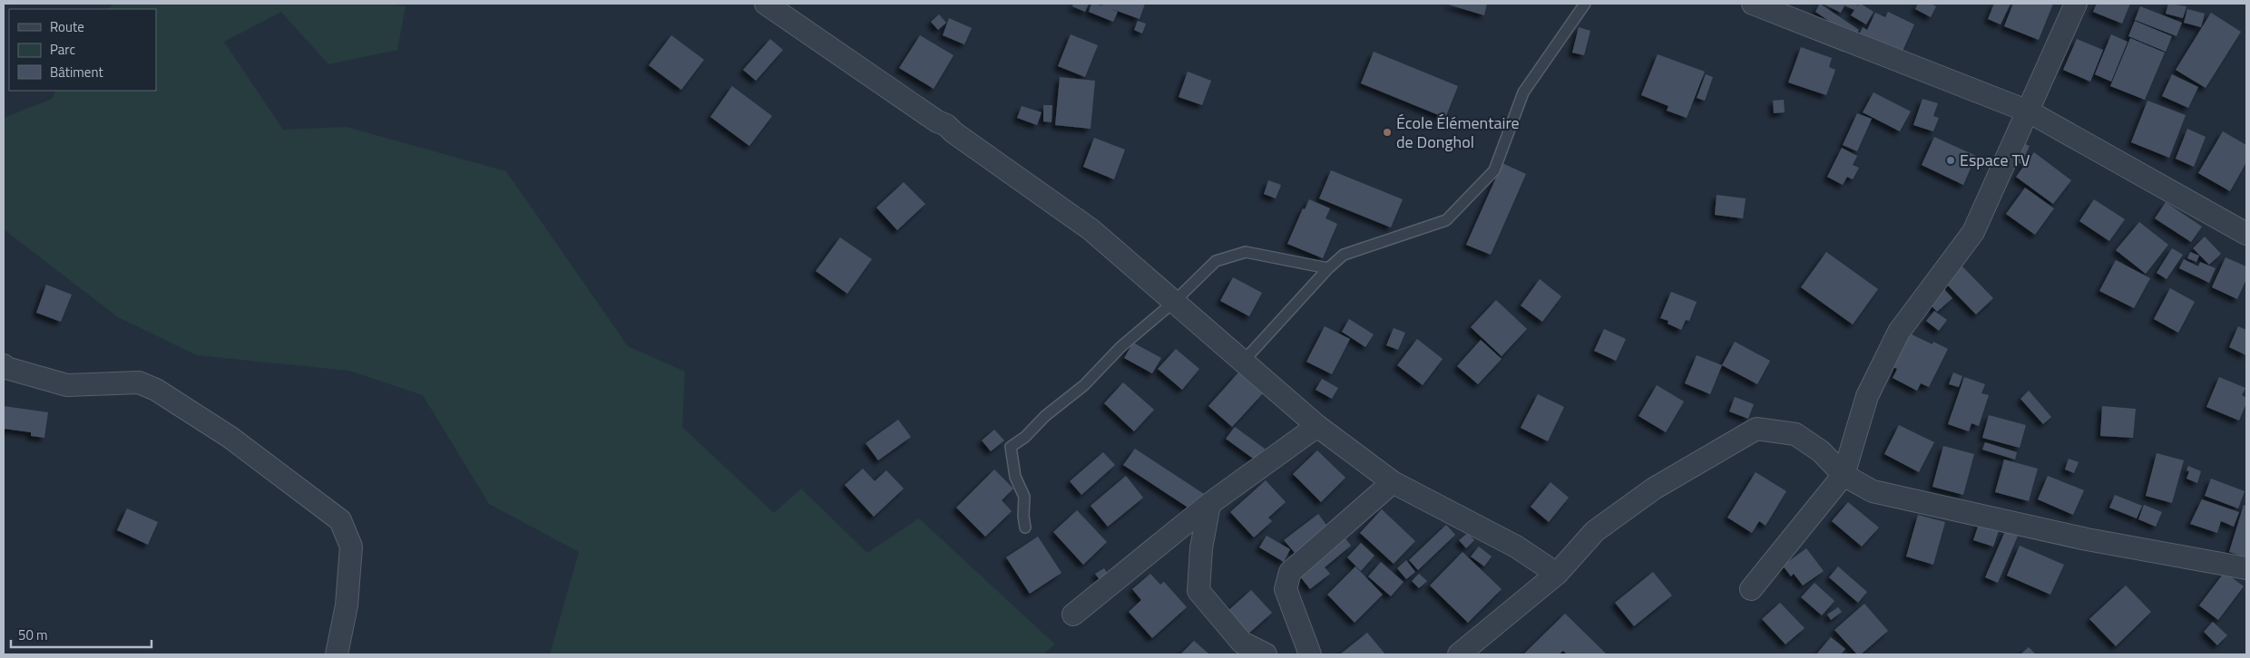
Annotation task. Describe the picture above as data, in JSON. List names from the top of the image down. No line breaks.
{"places":["École Élémentaire de Donghol","Espace TV"],"legend":["Route","Parc","Bâtiment"],"scale_bar":"50 m"}
